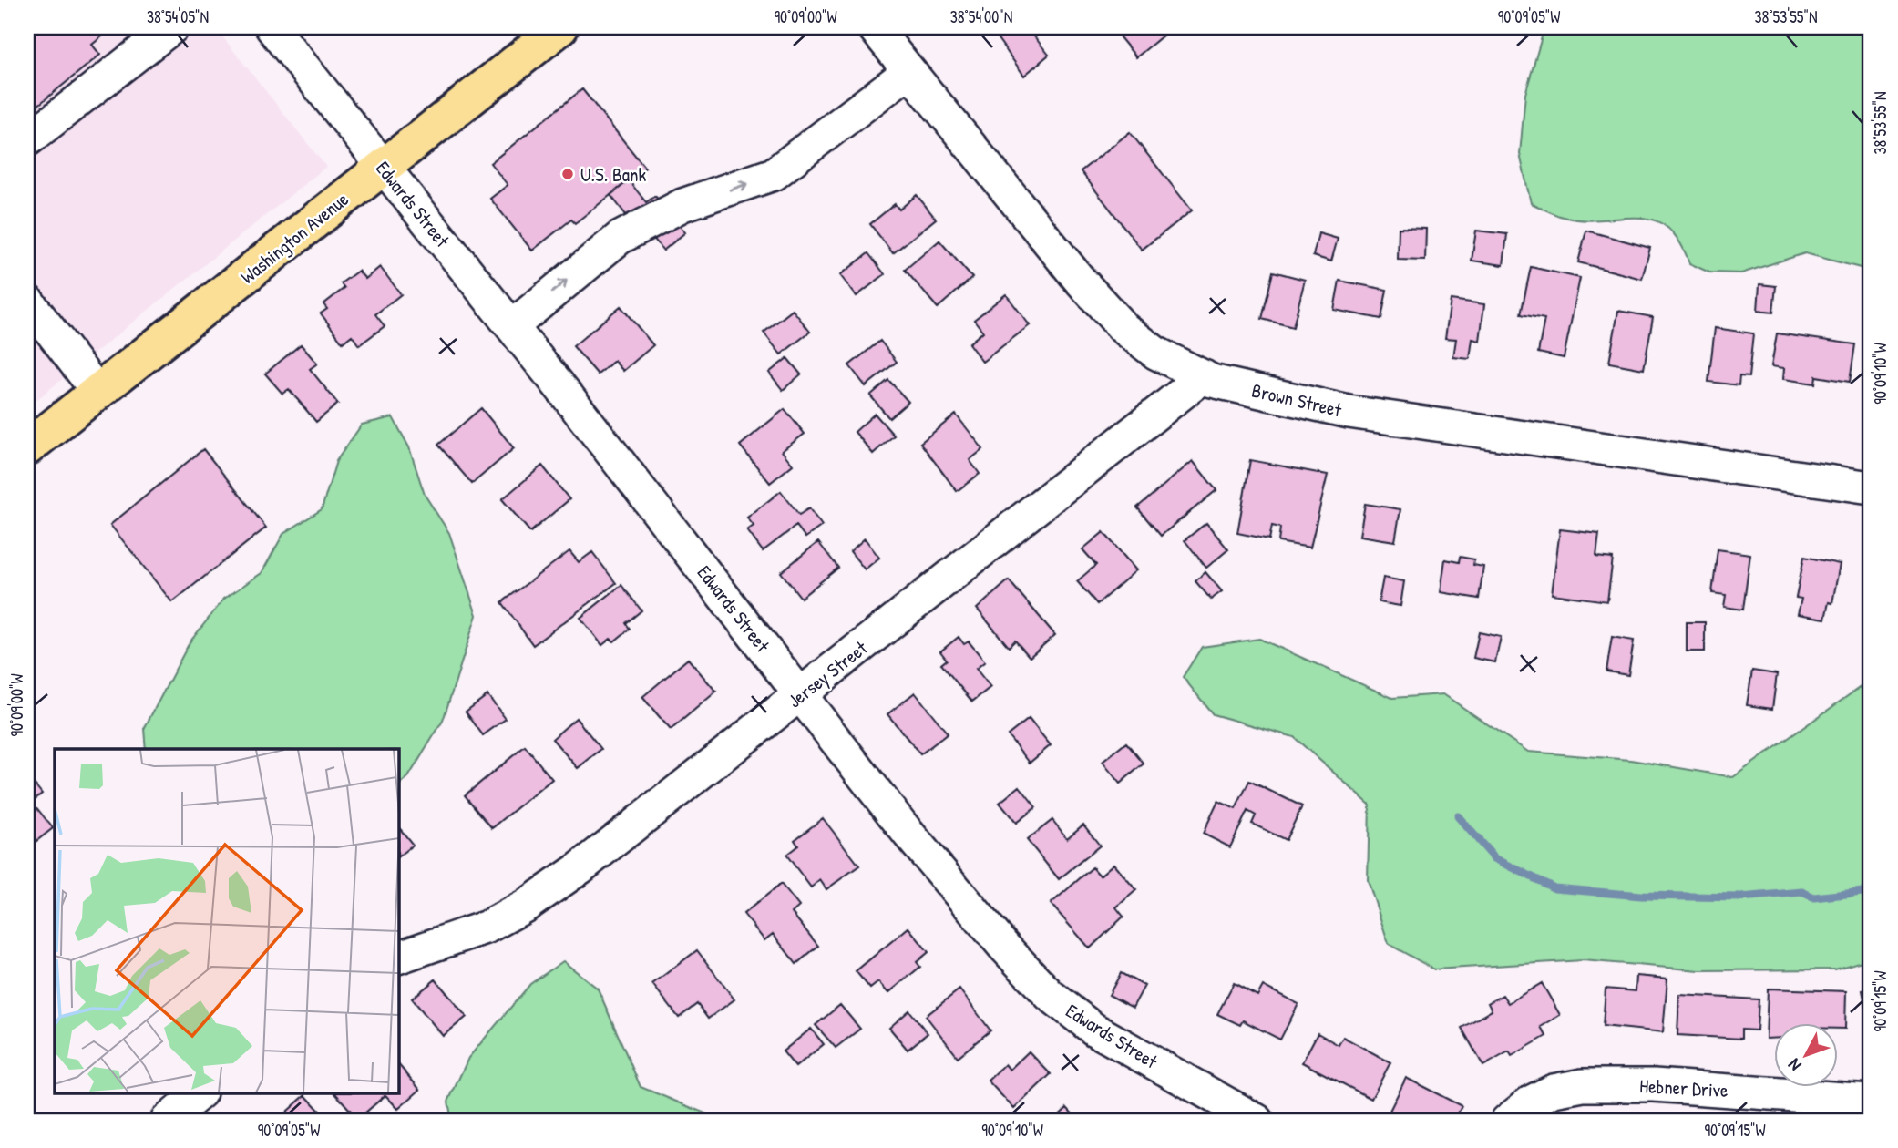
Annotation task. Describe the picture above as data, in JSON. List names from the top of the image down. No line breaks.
{"streets":{"main road":["Washington Avenue"],"street":["Edwards Street","Brown Street","Jersey Street","Hebner Drive"]},"crossings":[["Edwards Street","Washington Avenue"],["Edwards Street","Jersey Street"],["Brown Street","Jersey Street"]],"places":["U.S. Bank"],"north":"bottom left","coordinates":["38°54'05\"N","90°09'00\"W","38°54'00\"N","90°09'05\"W","38°53'55\"N","90°09'10\"W","90°09'15\"W"]}
